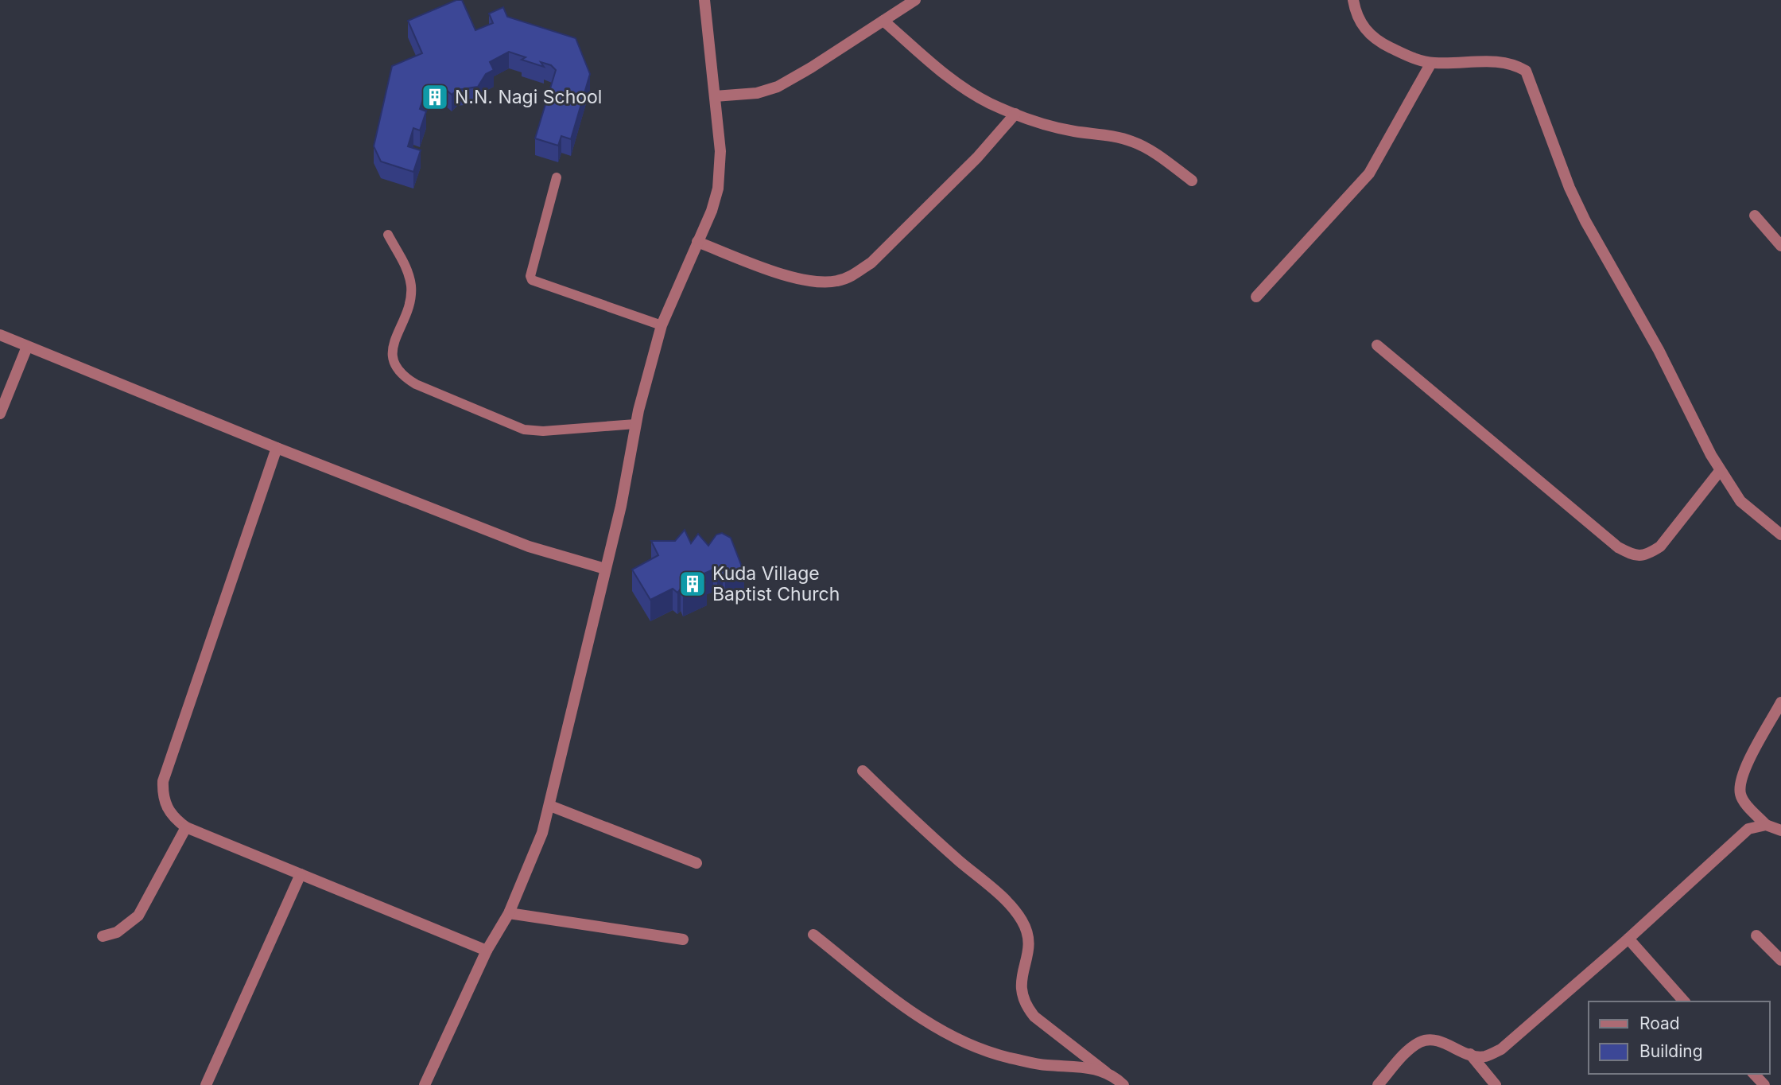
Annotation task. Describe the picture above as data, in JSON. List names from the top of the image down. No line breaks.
{"places":{"building":["N.N. Nagi School","Kuda Village Baptist Church"]},"legend":["Road","Building"]}
